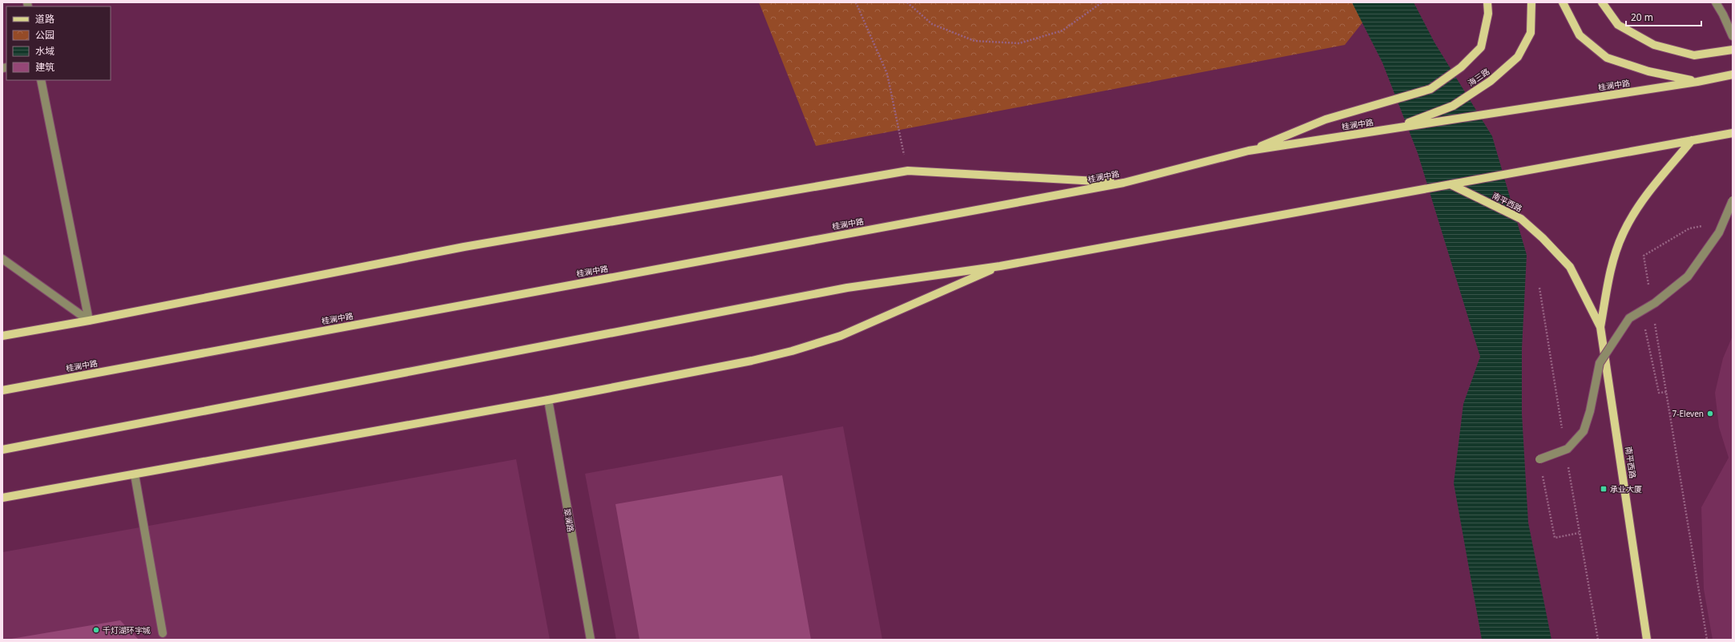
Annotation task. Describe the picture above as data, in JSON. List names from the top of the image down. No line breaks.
{"streets":{"main road":["海三路","桂澜中路","南平西路"],"street":["翠澜路"]},"crossings":[["海三路","桂澜中路"]],"places":{"other":["7-Eleven","千灯湖环宇城"],"transit":["承业大厦"]},"legend":["道路","公园","水域","建筑"],"scale_bar":"20 m"}
